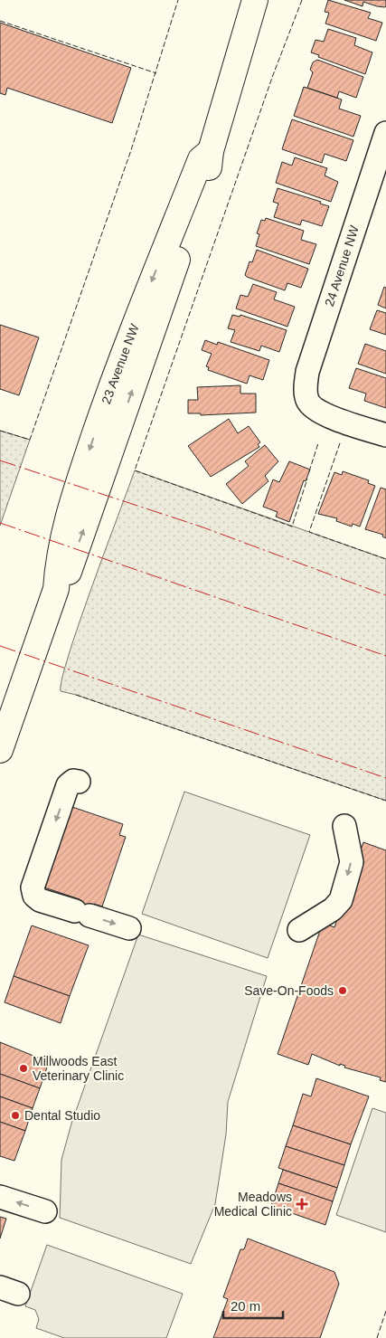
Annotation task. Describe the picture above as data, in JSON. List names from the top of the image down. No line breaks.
{"streets":{"main road":["23 Avenue NW"],"street":["24 Avenue NW"]},"places":{"other":["Save-On-Foods","Millwoods East Veterinary Clinic","Dental Studio"],"health":["Meadows Medical Clinic"]},"scale_bar":"20 m"}
